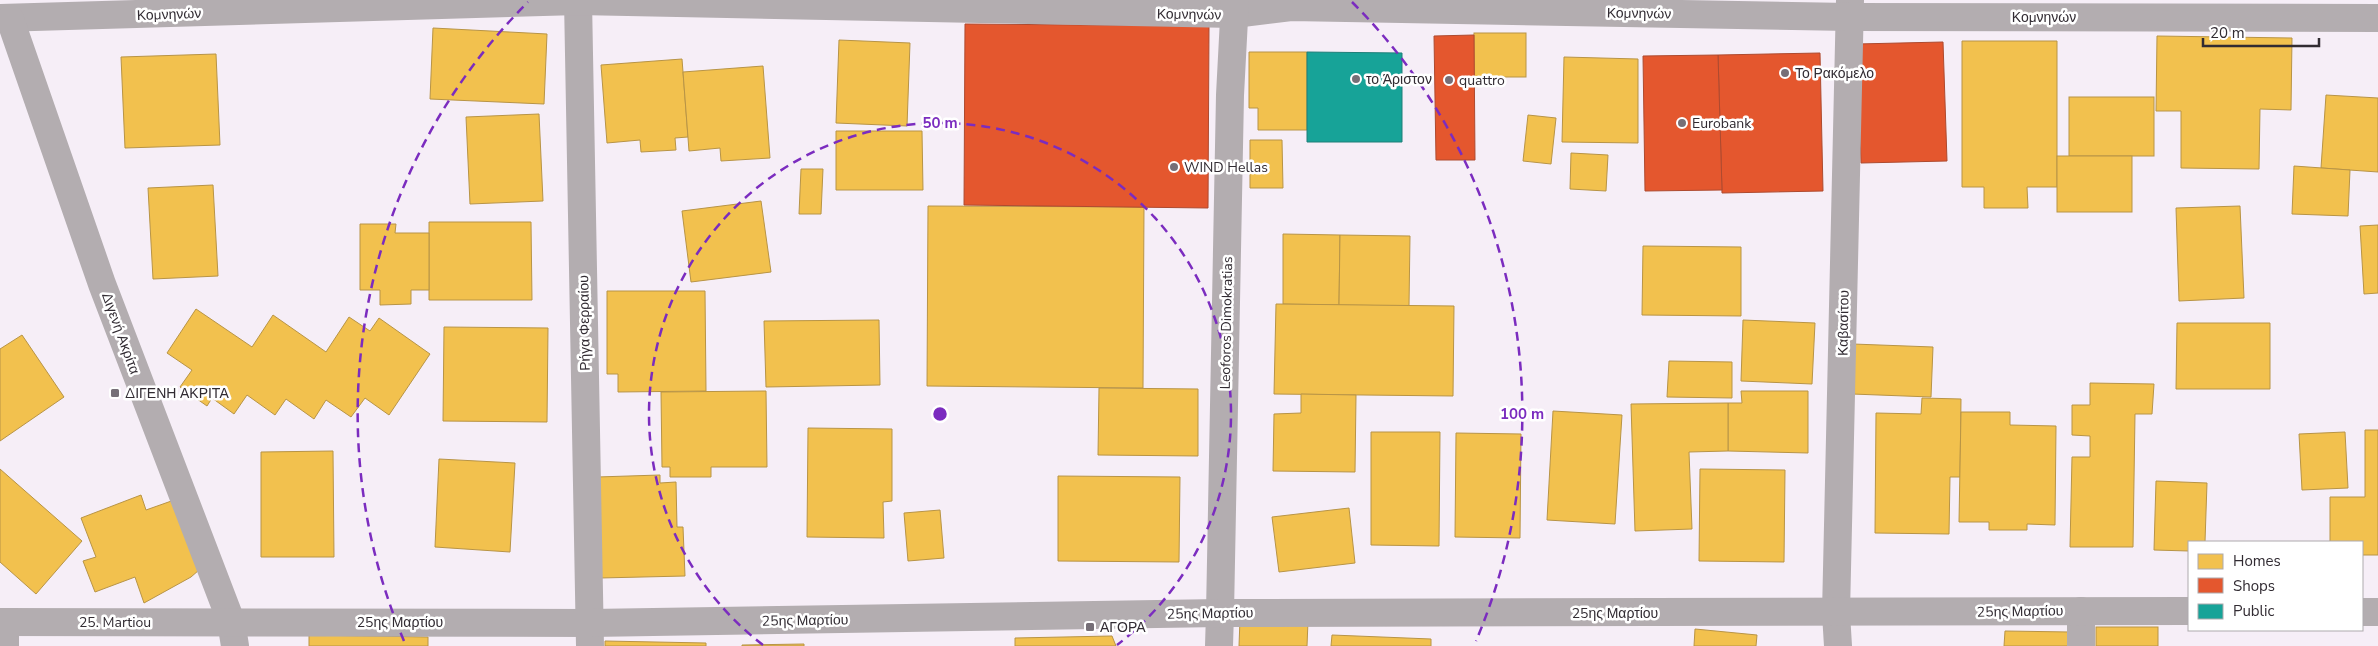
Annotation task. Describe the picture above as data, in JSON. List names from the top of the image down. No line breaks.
{"streets":{"street":["Κομνηνών","Ρήγα Φερραίου","Leoforos Dimokratias","Καβασίτου","Διγενή Ακρίτα","25ης Μαρτίου","25. Martiou"]},"crossings":[["Κομνηνών","Ρήγα Φερραίου"],["Κομνηνών","Leoforos Dimokratias"],["Κομνηνών","Καβασίτου"],["Κομνηνών","Διγενή Ακρίτα"],["Ρήγα Φερραίου","25ης Μαρτίου"],["Leoforos Dimokratias","25ης Μαρτίου"],["Καβασίτου","25ης Μαρτίου"],["Διγενή Ακρίτα","25ης Μαρτίου"],["Διγενή Ακρίτα","25. Martiou"],["25ης Μαρτίου","25. Martiou"]],"places":{"other":["Το Ρακόμελο","το Άριστον","quattro","Eurobank","WIND Hellas"],"transit":["ΔΙΓΕΝΗ ΑΚΡΙΤΑ","ΑΓΟΡΑ"]},"legend":["Homes","Shops","Public"],"scale_bar":"20 m","rings":["50 m","100 m"]}
